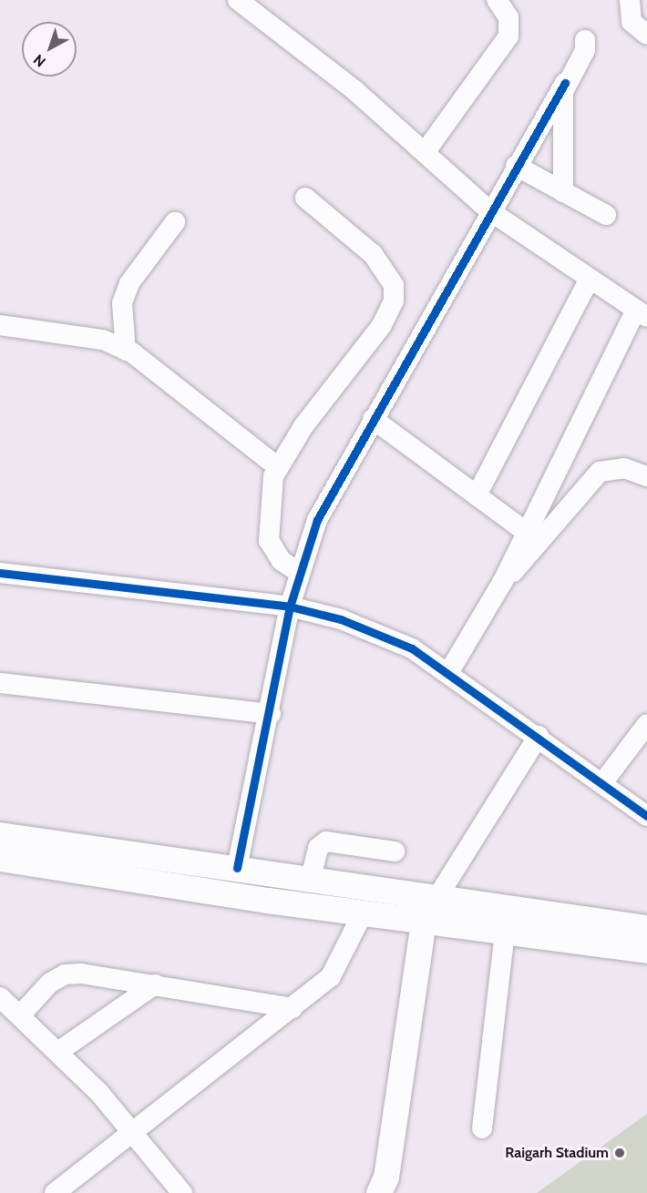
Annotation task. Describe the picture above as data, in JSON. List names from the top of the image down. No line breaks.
{"places":["Raigarh Stadium"],"north":"bottom left"}
